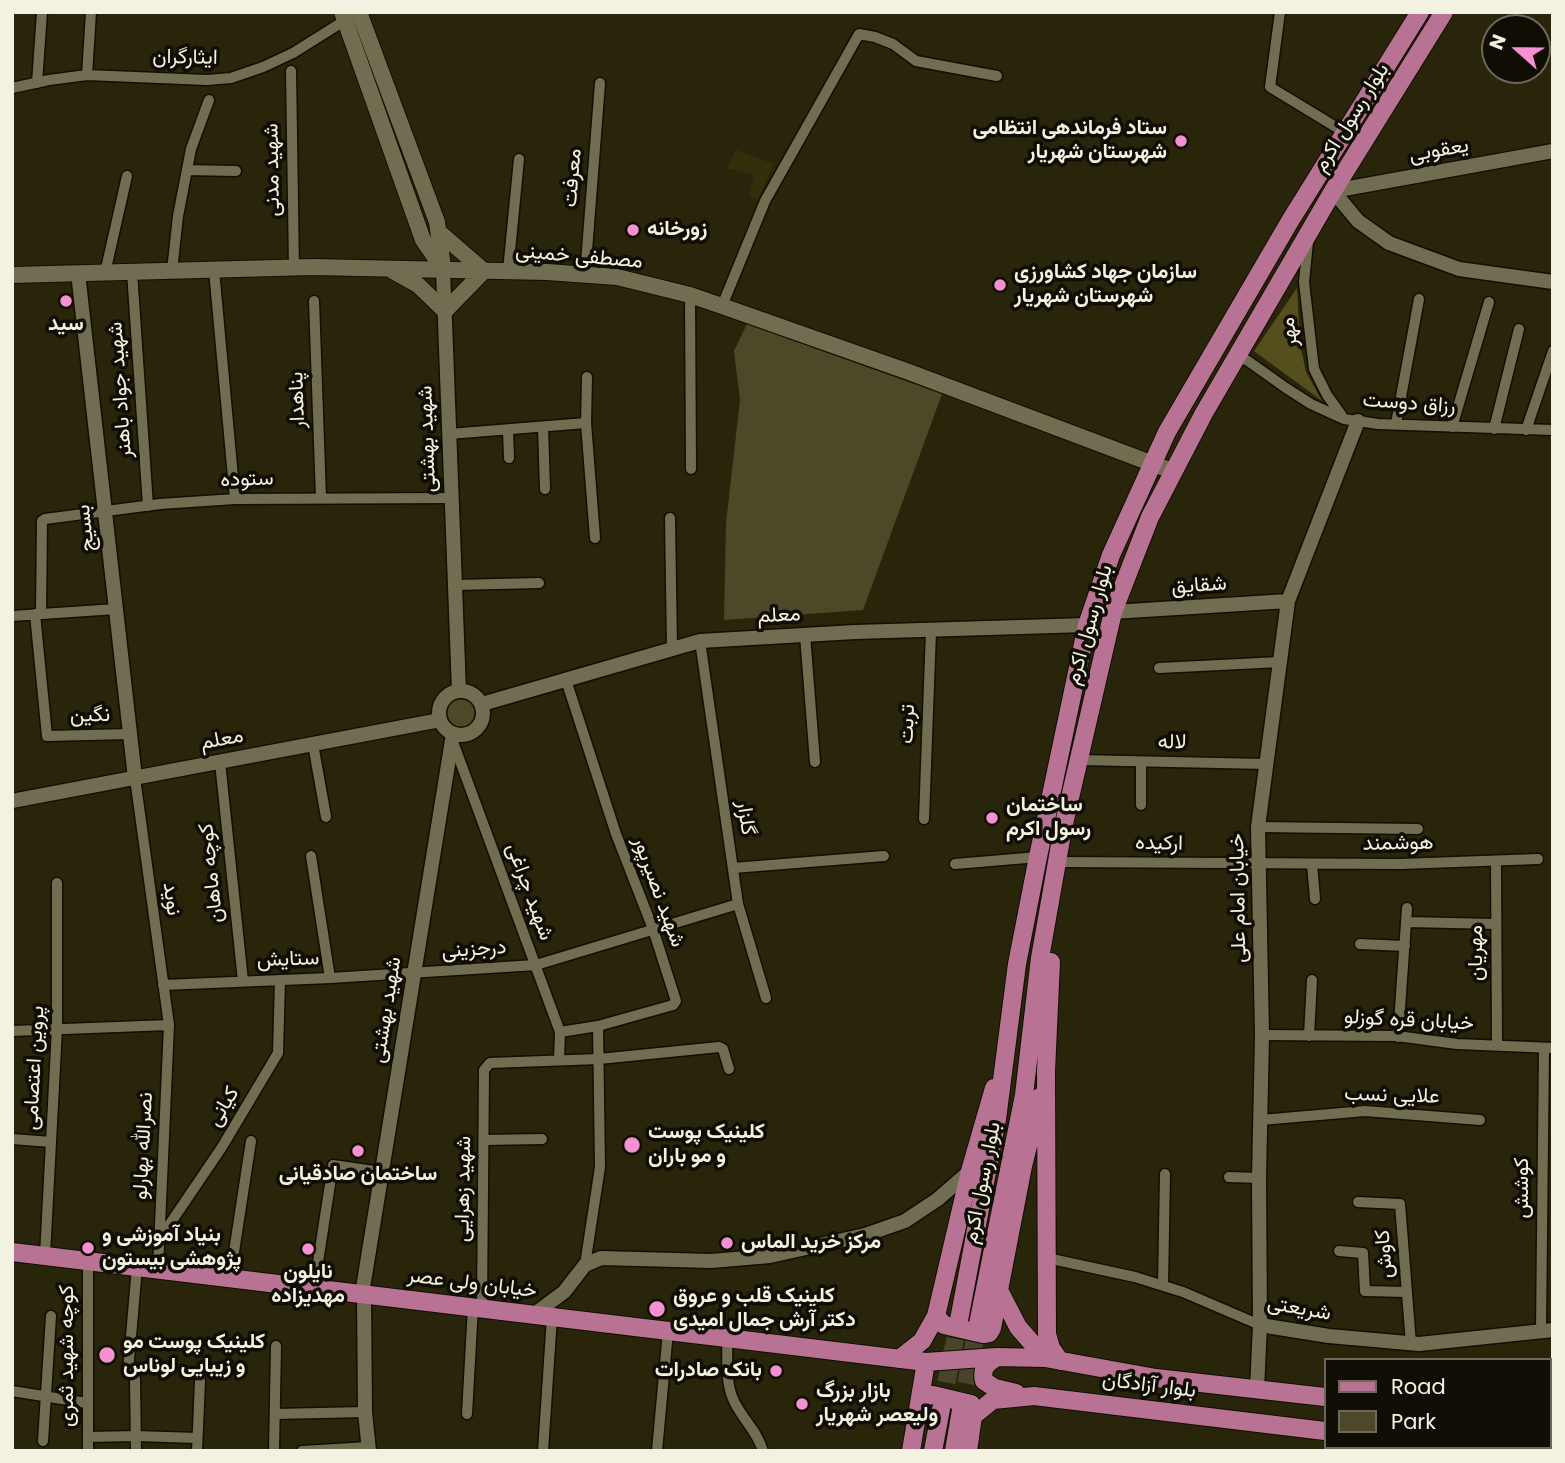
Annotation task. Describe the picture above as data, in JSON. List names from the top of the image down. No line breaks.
{"streets":{"main road":["بلوار رسول اکرم","مصطفی خمینی","شهید بهشتی","خیابان ولی عصر","بلوار آزادگان"],"street":["ایثارگران","یعقوبی","شهید مدنی","معرفت","مهر","شهید جواد باهنر","پناهدار","رزاق دوست","ستوده","بسیج","شقایق","معلم","نگین","تربت","لاله","گلزار","ارکیده","هوشمند","کوچه ماهان","شهید چراغی","شهید نصیرپور","خیابان امام علی","نوید","درجزینی","مهریان","ستایش","خیابان قره گوزلو","پروین اعتصامی","علایی نسب","کیانی","نصرالله بهارلو","کوشش","شهید زهرایی","کاوش","شریعتی","کوچه شهید ثمری"]},"crossings":[["بلوار رسول اکرم","یعقوبی"],["بلوار رسول اکرم","مصطفی خمینی"],["بلوار رسول اکرم","مهر"],["بلوار رسول اکرم","رزاق دوست"],["بلوار رسول اکرم","شقایق"],["بلوار رسول اکرم","معلم"],["بلوار رسول اکرم","لاله"],["بلوار رسول اکرم","ارکیده"],["شهید مدنی","مصطفی خمینی"],["معرفت","مصطفی خمینی"],["مصطفی خمینی","شهید جواد باهنر"],["مصطفی خمینی","شهید بهشتی"],["مصطفی خمینی","بسیج"],["مهر","رزاق دوست"],["مهر","خیابان امام علی"],["شهید جواد باهنر","ستوده"],["پناهدار","ستوده"],["رزاق دوست","خیابان امام علی"],["شهید بهشتی","ستوده"],["شهید بهشتی","معلم"],["شهید بهشتی","شهید چراغی"],["شهید بهشتی","درجزینی"],["شهید بهشتی","ستایش"],["شهید بهشتی","خیابان ولی عصر"],["ستوده","بسیج"],["ستوده","نگین"],["بسیج","معلم"],["بسیج","نگین"],["بسیج","نوید"],["شقایق","خیابان امام علی"],["معلم","تربت"],["معلم","گلزار"],["معلم","کوچه ماهان"],["معلم","شهید چراغی"],["معلم","شهید نصیرپور"],["معلم","نوید"],["لاله","خیابان امام علی"],["گلزار","درجزینی"],["ارکیده","هوشمند"],["ارکیده","خیابان امام علی"],["هوشمند","خیابان امام علی"],["هوشمند","مهریان"],["کوچه ماهان","ستایش"],["شهید چراغی","شهید نصیرپور"],["شهید چراغی","درجزینی"],["شهید چراغی","شهید زهرایی"],["شهید نصیرپور","درجزینی"],["خیابان امام علی","خیابان قره گوزلو"],["خیابان امام علی","علایی نسب"],["خیابان امام علی","شریعتی"],["خیابان امام علی","بلوار آزادگان"],["نوید","ستایش"],["نوید","نصرالله بهارلو"],["درجزینی","ستایش"],["مهریان","خیابان قره گوزلو"],["ستایش","کیانی"],["خیابان قره گوزلو","کوشش"],["پروین اعتصامی","خیابان ولی عصر"],["کیانی","نصرالله بهارلو"],["نصرالله بهارلو","خیابان ولی عصر"],["کوشش","شریعتی"],["شهید زهرایی","خیابان ولی عصر"],["کاوش","شریعتی"],["خیابان ولی عصر","کوچه شهید ثمری"],["خیابان ولی عصر","بلوار آزادگان"]],"places":["ستاد فرماندهی انتظامی شهرستان شهریار","زورخانه","سازمان جهاد کشاورزی شهرستان شهریار","سید","ساختمان رسول اکرم","کلینیک پوست و مو باران","ساختمان صادقیانی","مرکز خرید الماس","بنیاد آموزشی و پژوهشی بیستون","نایلون مهدیزاده","کلینیک قلب و عروق دکتر آرش جمال امیدی","کلینیک پوست مو و زیبایی لوناس","بانک صادرات","بازار بزرگ ولیعصر شهریار"],"legend":["Road","Park"],"north":"left"}
